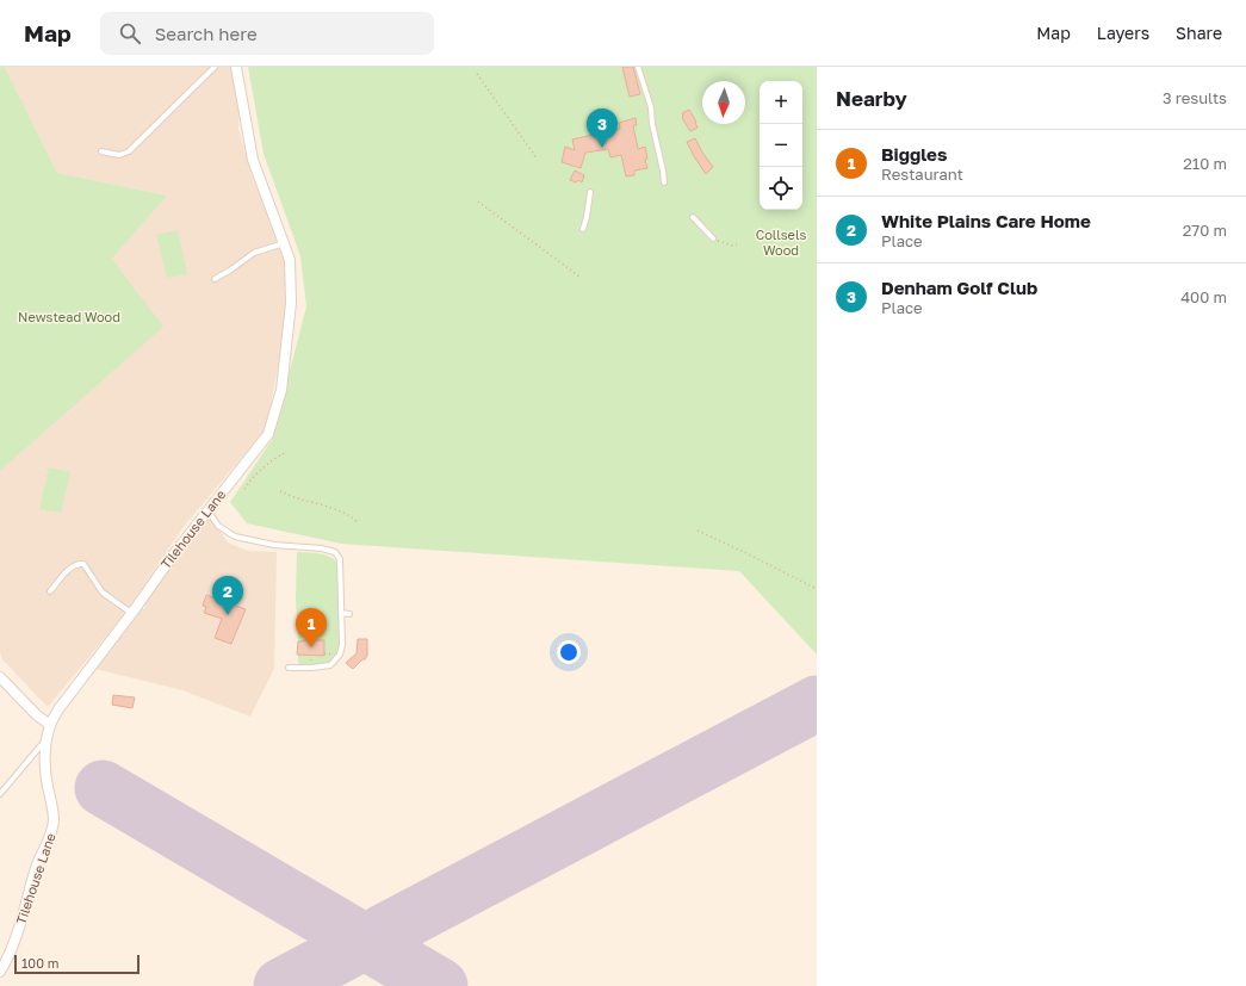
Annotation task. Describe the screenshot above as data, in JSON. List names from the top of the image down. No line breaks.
{"streets":{"street":["Tilehouse Lane"]},"parks":["Collsels Wood","Newstead Wood"],"scale_bar":"100 m","north":"bottom","page":{"header":"Map","search":"Search here","nav":["Map","Layers","Share"],"heading":["Nearby","3 results"],"map_buttons":["+","−"],"pins":["3","2","1"],"list":[{"mark":"1","name":"Biggles","note":"Restaurant","value":"210 m"},{"mark":"2","name":"White Plains Care Home","note":"Place","value":"270 m"},{"mark":"3","name":"Denham Golf Club","note":"Place","value":"400 m"}],"scale":"100 m"}}
